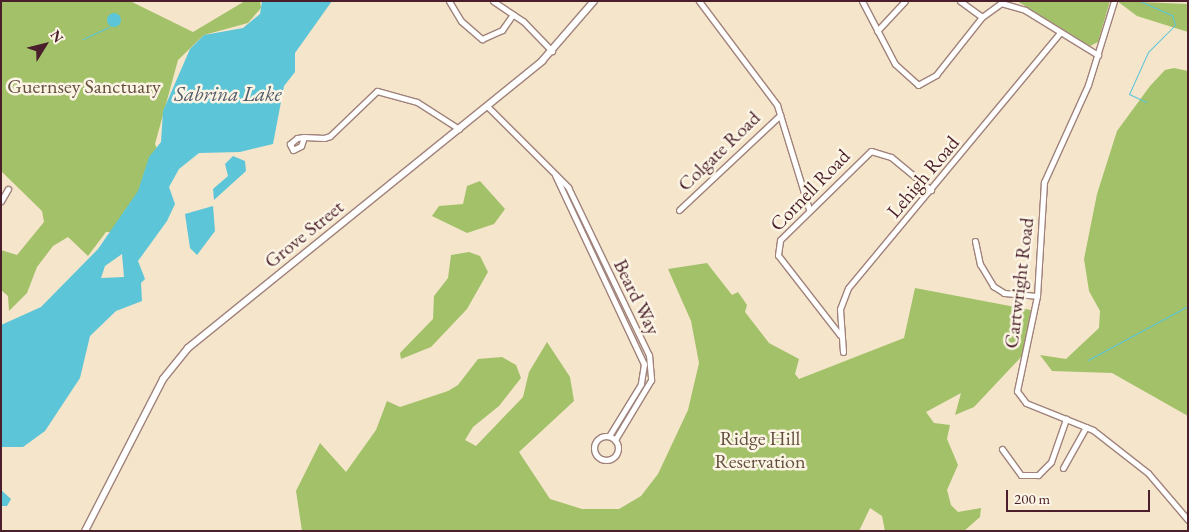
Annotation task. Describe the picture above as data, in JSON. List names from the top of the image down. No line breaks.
{"streets":{"street":["Colgate Road","Lehigh Road","Cornell Road","Grove Street","Cartwright Road","Beard Way"]},"crossings":[["Lehigh Road","Cornell Road"],["Grove Street","Beard Way"]],"water":["Sabrina Lake"],"parks":["Guernsey Sanctuary","Ridge Hill Reservation"],"scale_bar":"200 m","north":"top right"}
